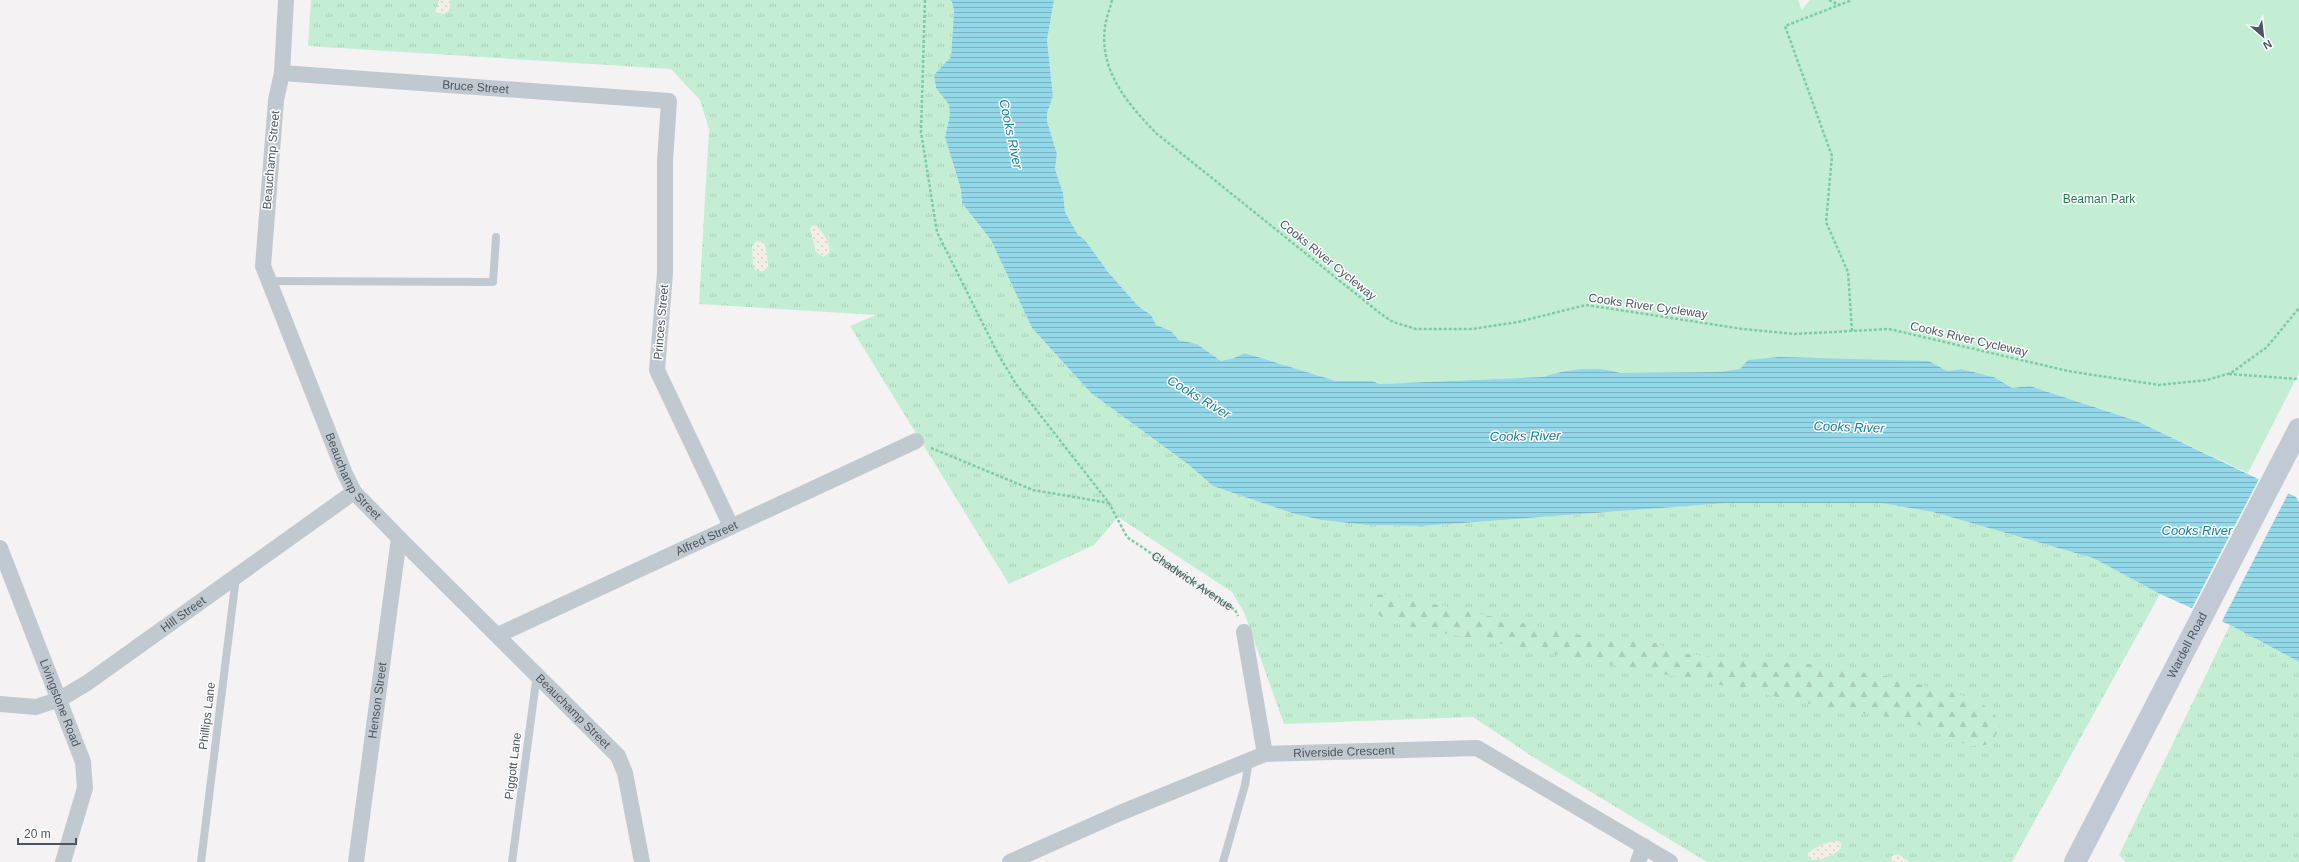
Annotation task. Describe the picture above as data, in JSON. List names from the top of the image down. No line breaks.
{"streets":{"main road":["Wardell Road"],"street":["Bruce Street","Beauchamp Street","Princes Street","Alfred Street","Hill Street","Henson Street","Livingstone Road","Riverside Crescent"],"lane":["Phillips Lane","Piggott Lane"],"path":["Cooks River Cycleway","Chadwick Avenue"]},"crossings":[["Bruce Street","Beauchamp Street"],["Bruce Street","Princes Street"],["Beauchamp Street","Alfred Street"],["Beauchamp Street","Hill Street"],["Beauchamp Street","Henson Street"],["Beauchamp Street","Piggott Lane"],["Princes Street","Alfred Street"],["Hill Street","Livingstone Road"],["Hill Street","Phillips Lane"]],"water":["Cooks River"],"parks":["Beaman Park"],"scale_bar":"20 m","north":"bottom right"}
